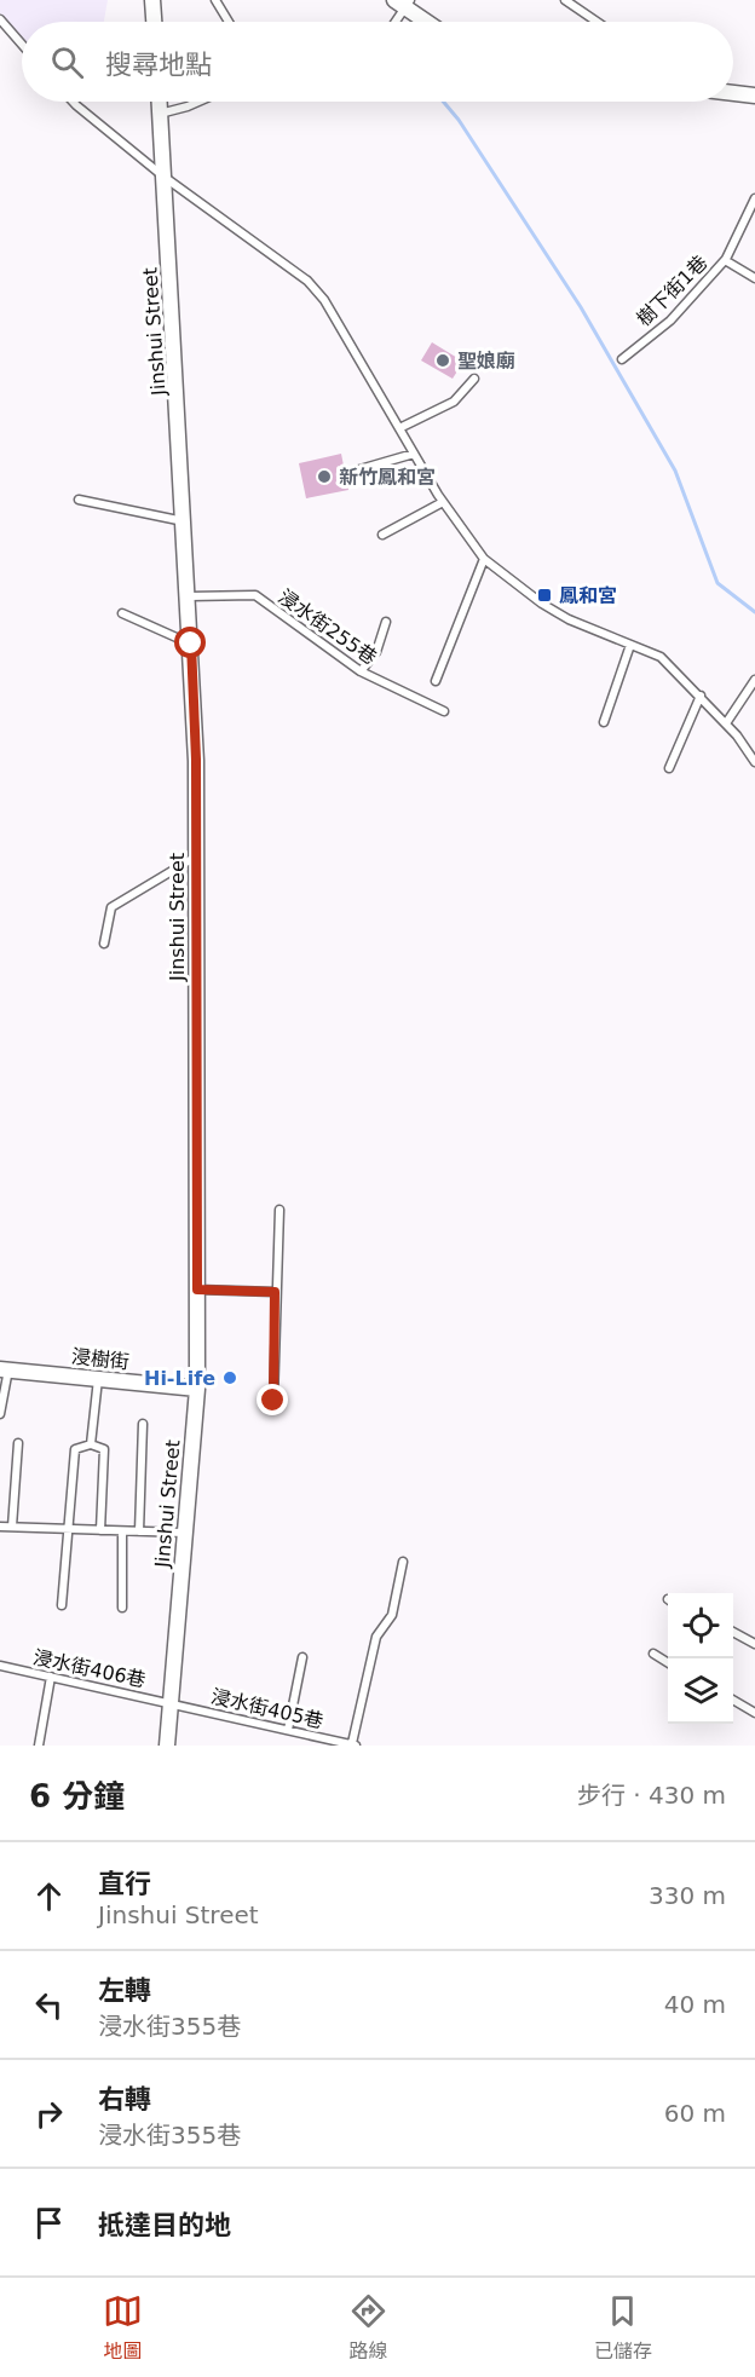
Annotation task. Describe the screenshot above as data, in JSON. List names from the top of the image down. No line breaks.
{"streets":{"street":["Jinshui Street","浸樹街"],"lane":["樹下街1巷","浸水街255巷","浸水街406巷","浸水街405巷"]},"crossings":[["Jinshui Street","浸水街255巷"],["Jinshui Street","浸樹街"],["Jinshui Street","浸水街406巷"],["Jinshui Street","浸水街405巷"],["浸水街406巷","浸水街405巷"]],"places":{"other":["聖娘廟","新竹鳳和宮","Hi-Life"],"transit":["鳳和宮"]},"page":{"search":"搜尋地點","heading":["6 分鐘","步行 · 430 m"],"list":[["直行","Jinshui Street","330 m"],["左轉","浸水街355巷","40 m"],["右轉","浸水街355巷","60 m"],"抵達目的地"],"nav":["地圖","路線","已儲存"]}}
